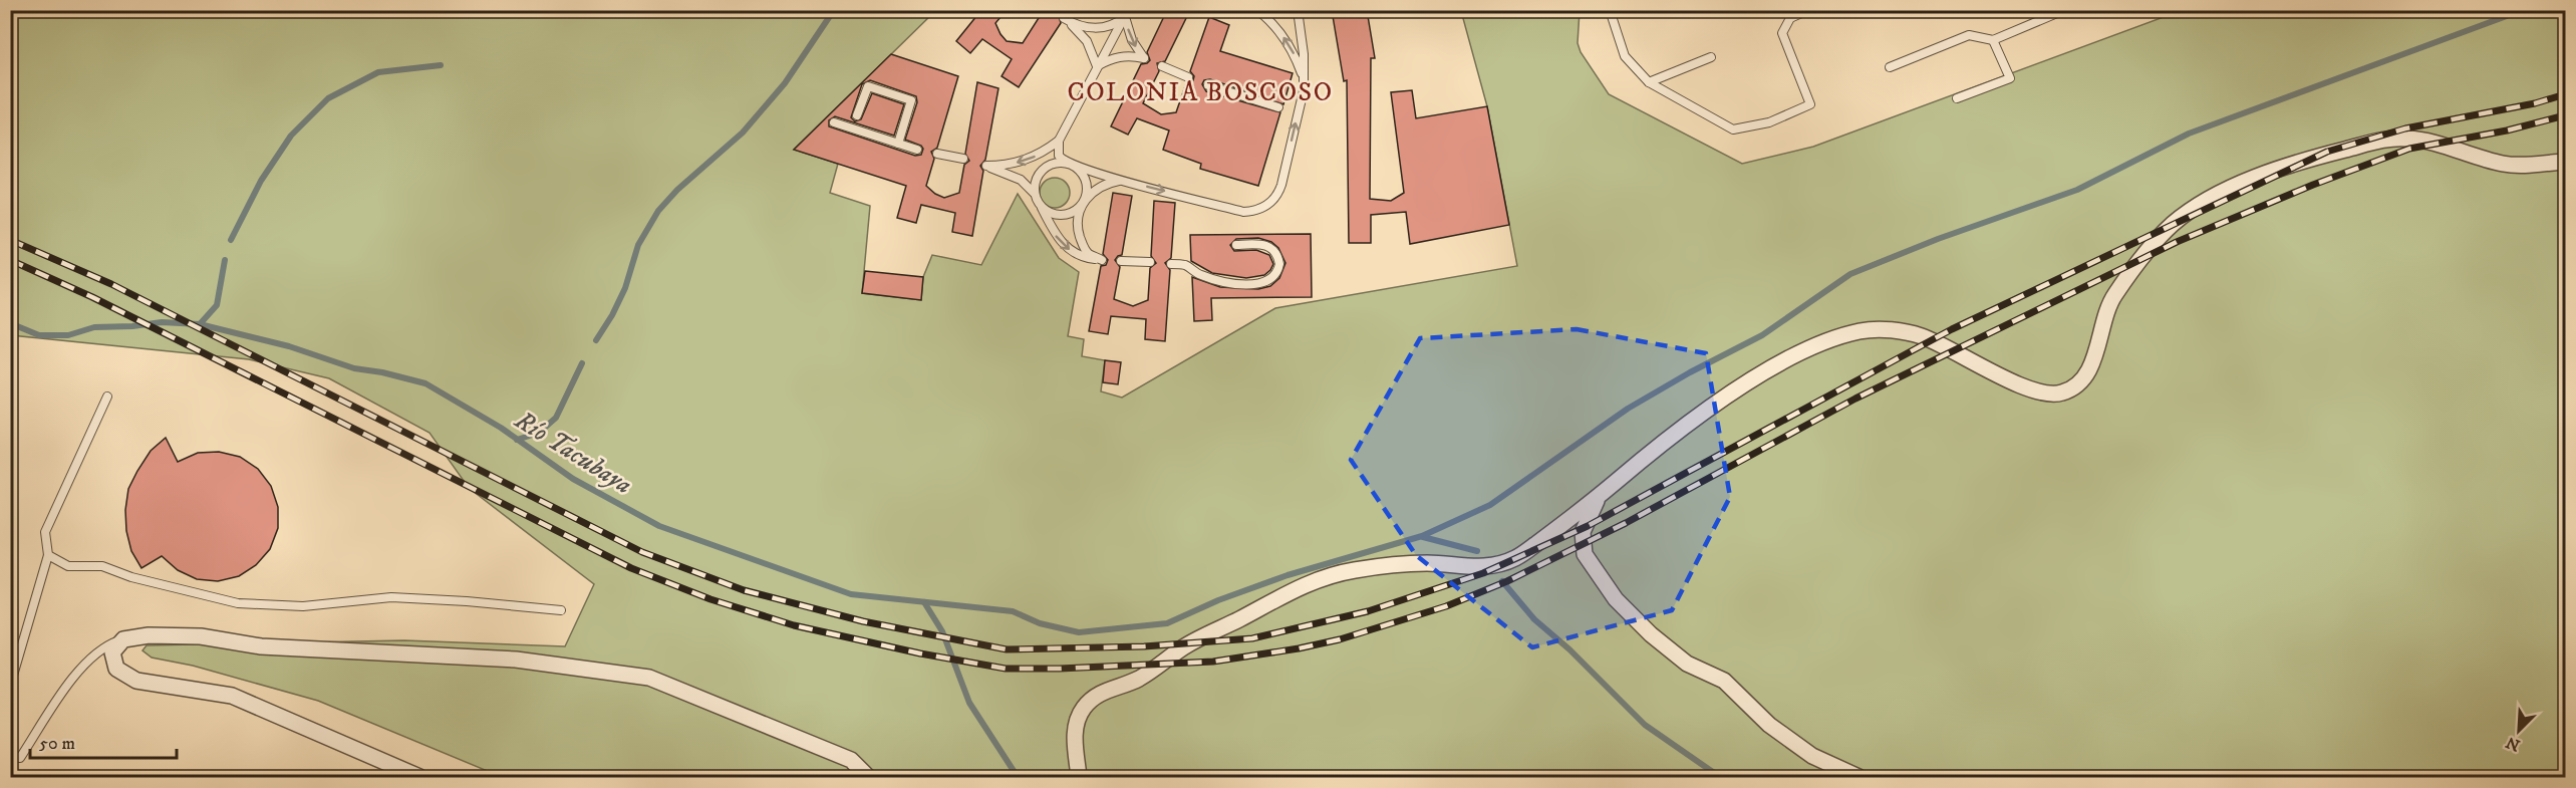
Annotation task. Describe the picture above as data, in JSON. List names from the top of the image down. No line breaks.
{"districts":["COLONIA BOSCOSO"],"water":["Río Tacubaya"],"scale_bar":"50 m","north":"bottom left"}
